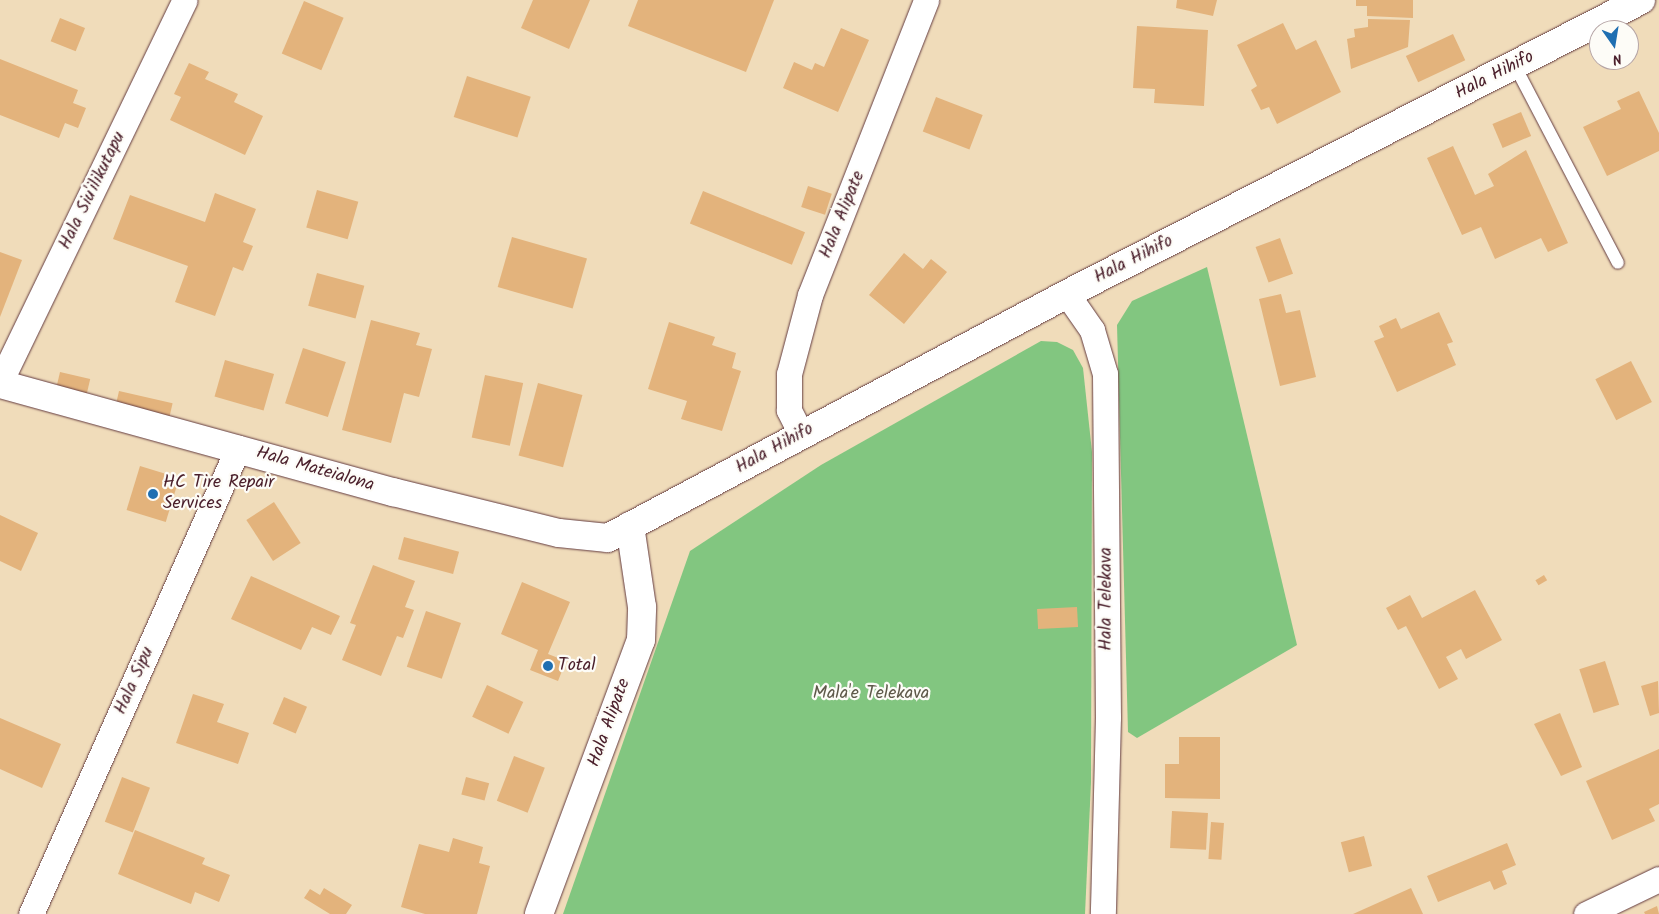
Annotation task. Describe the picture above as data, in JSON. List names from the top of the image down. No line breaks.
{"streets":{"main road":["Hala Hihifo","Hala Alipate","Hala Mateialona"],"street":["Hala Siu'ilikutapu","Hala Telekava","Hala Sipu"]},"crossings":[["Hala Hihifo","Hala Alipate"],["Hala Hihifo","Hala Mateialona"],["Hala Hihifo","Hala Telekava"],["Hala Siu'ilikutapu","Hala Mateialona"],["Hala Alipate","Hala Mateialona"],["Hala Mateialona","Hala Sipu"]],"parks":["Mala'e Telekava"],"places":["HC Tire Repair Services","Total"],"north":"bottom"}
